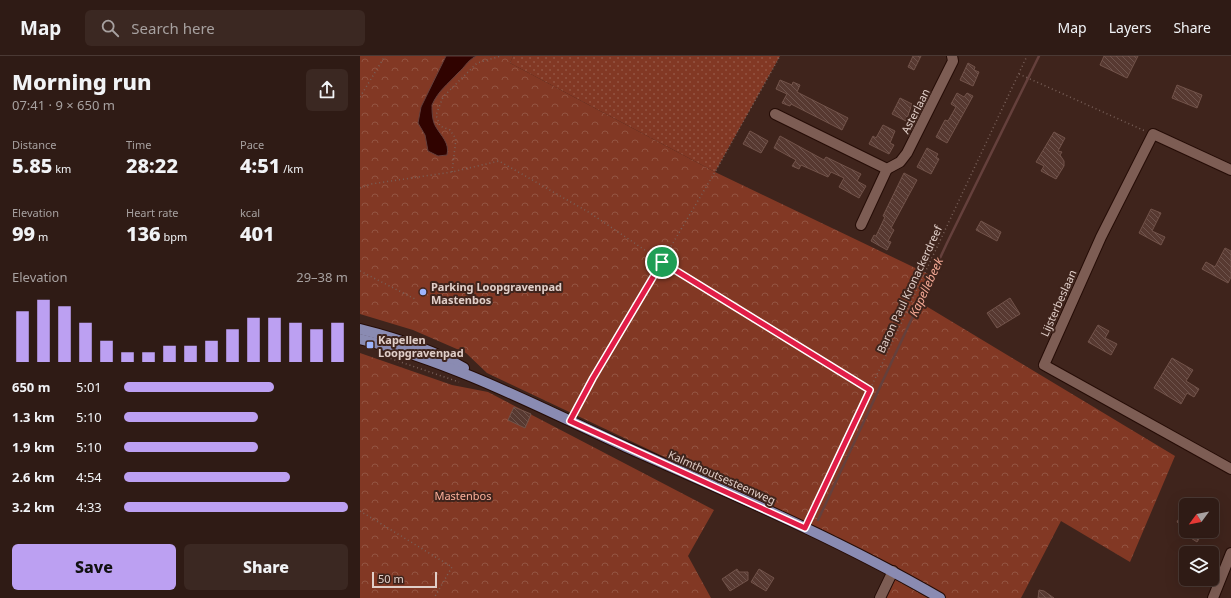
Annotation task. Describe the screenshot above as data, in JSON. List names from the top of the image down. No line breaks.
{"streets":{"main road":["Kalmthoutsesteenweg"],"street":["Asterlaan","Lijsterbeslaan"],"path":["Baron Paul Kronackerdreef"]},"crossings":[["Baron Paul Kronackerdreef","Kalmthoutsesteenweg"]],"water":["Kapellebeek"],"parks":["Mastenbos"],"places":{"other":["Parking Loopgravenpad Mastenbos"],"transit":["Kapellen Loopgravenpad"]},"scale_bar":"50 m","north":"bottom left","page":{"header":"Map","search":"Search here","nav":["Map","Layers","Share"],"heading":["Morning run","07:41 · 9 × 650 m"],"stats":[["Distance","5.85 km"],["Time","28:22"],["Pace","4:51 /km"],["Elevation","99 m"],["Heart rate","136 bpm"],["kcal","401"]],"chart":["Elevation","29–38 m"],"list":[{"name":"650 m","note":"5:01"},{"name":"1.3 km","note":"5:10"},{"name":"1.9 km","note":"5:10"},{"name":"2.6 km","note":"4:54"},{"name":"3.2 km","note":"4:33"}],"buttons":["Save","Share"],"scale":"50 m"}}
